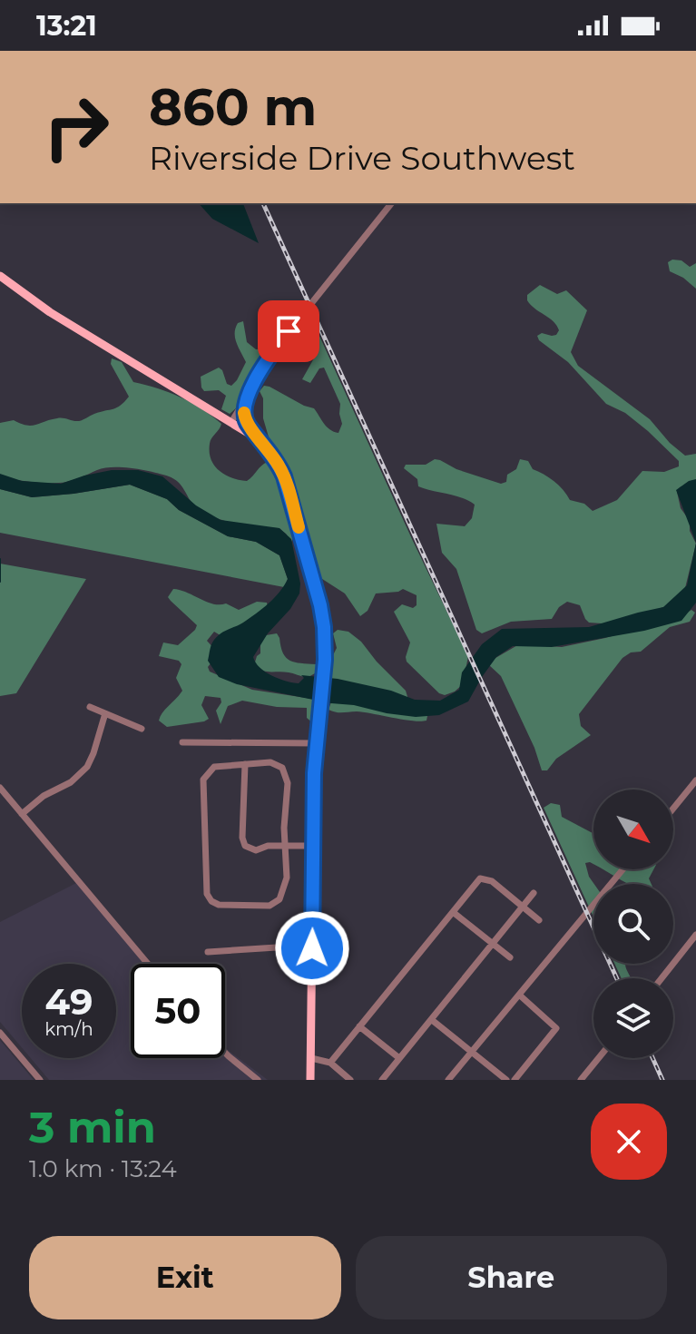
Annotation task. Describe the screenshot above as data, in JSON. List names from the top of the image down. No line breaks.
{"north":"bottom right","page":{"status":"13:21","turn":["860 m","Riverside Drive Southwest"],"speed":"49 km/h","limit":"50","heading":["3 min","1.0 km · 13:24"],"buttons":["Exit","Share"]}}
